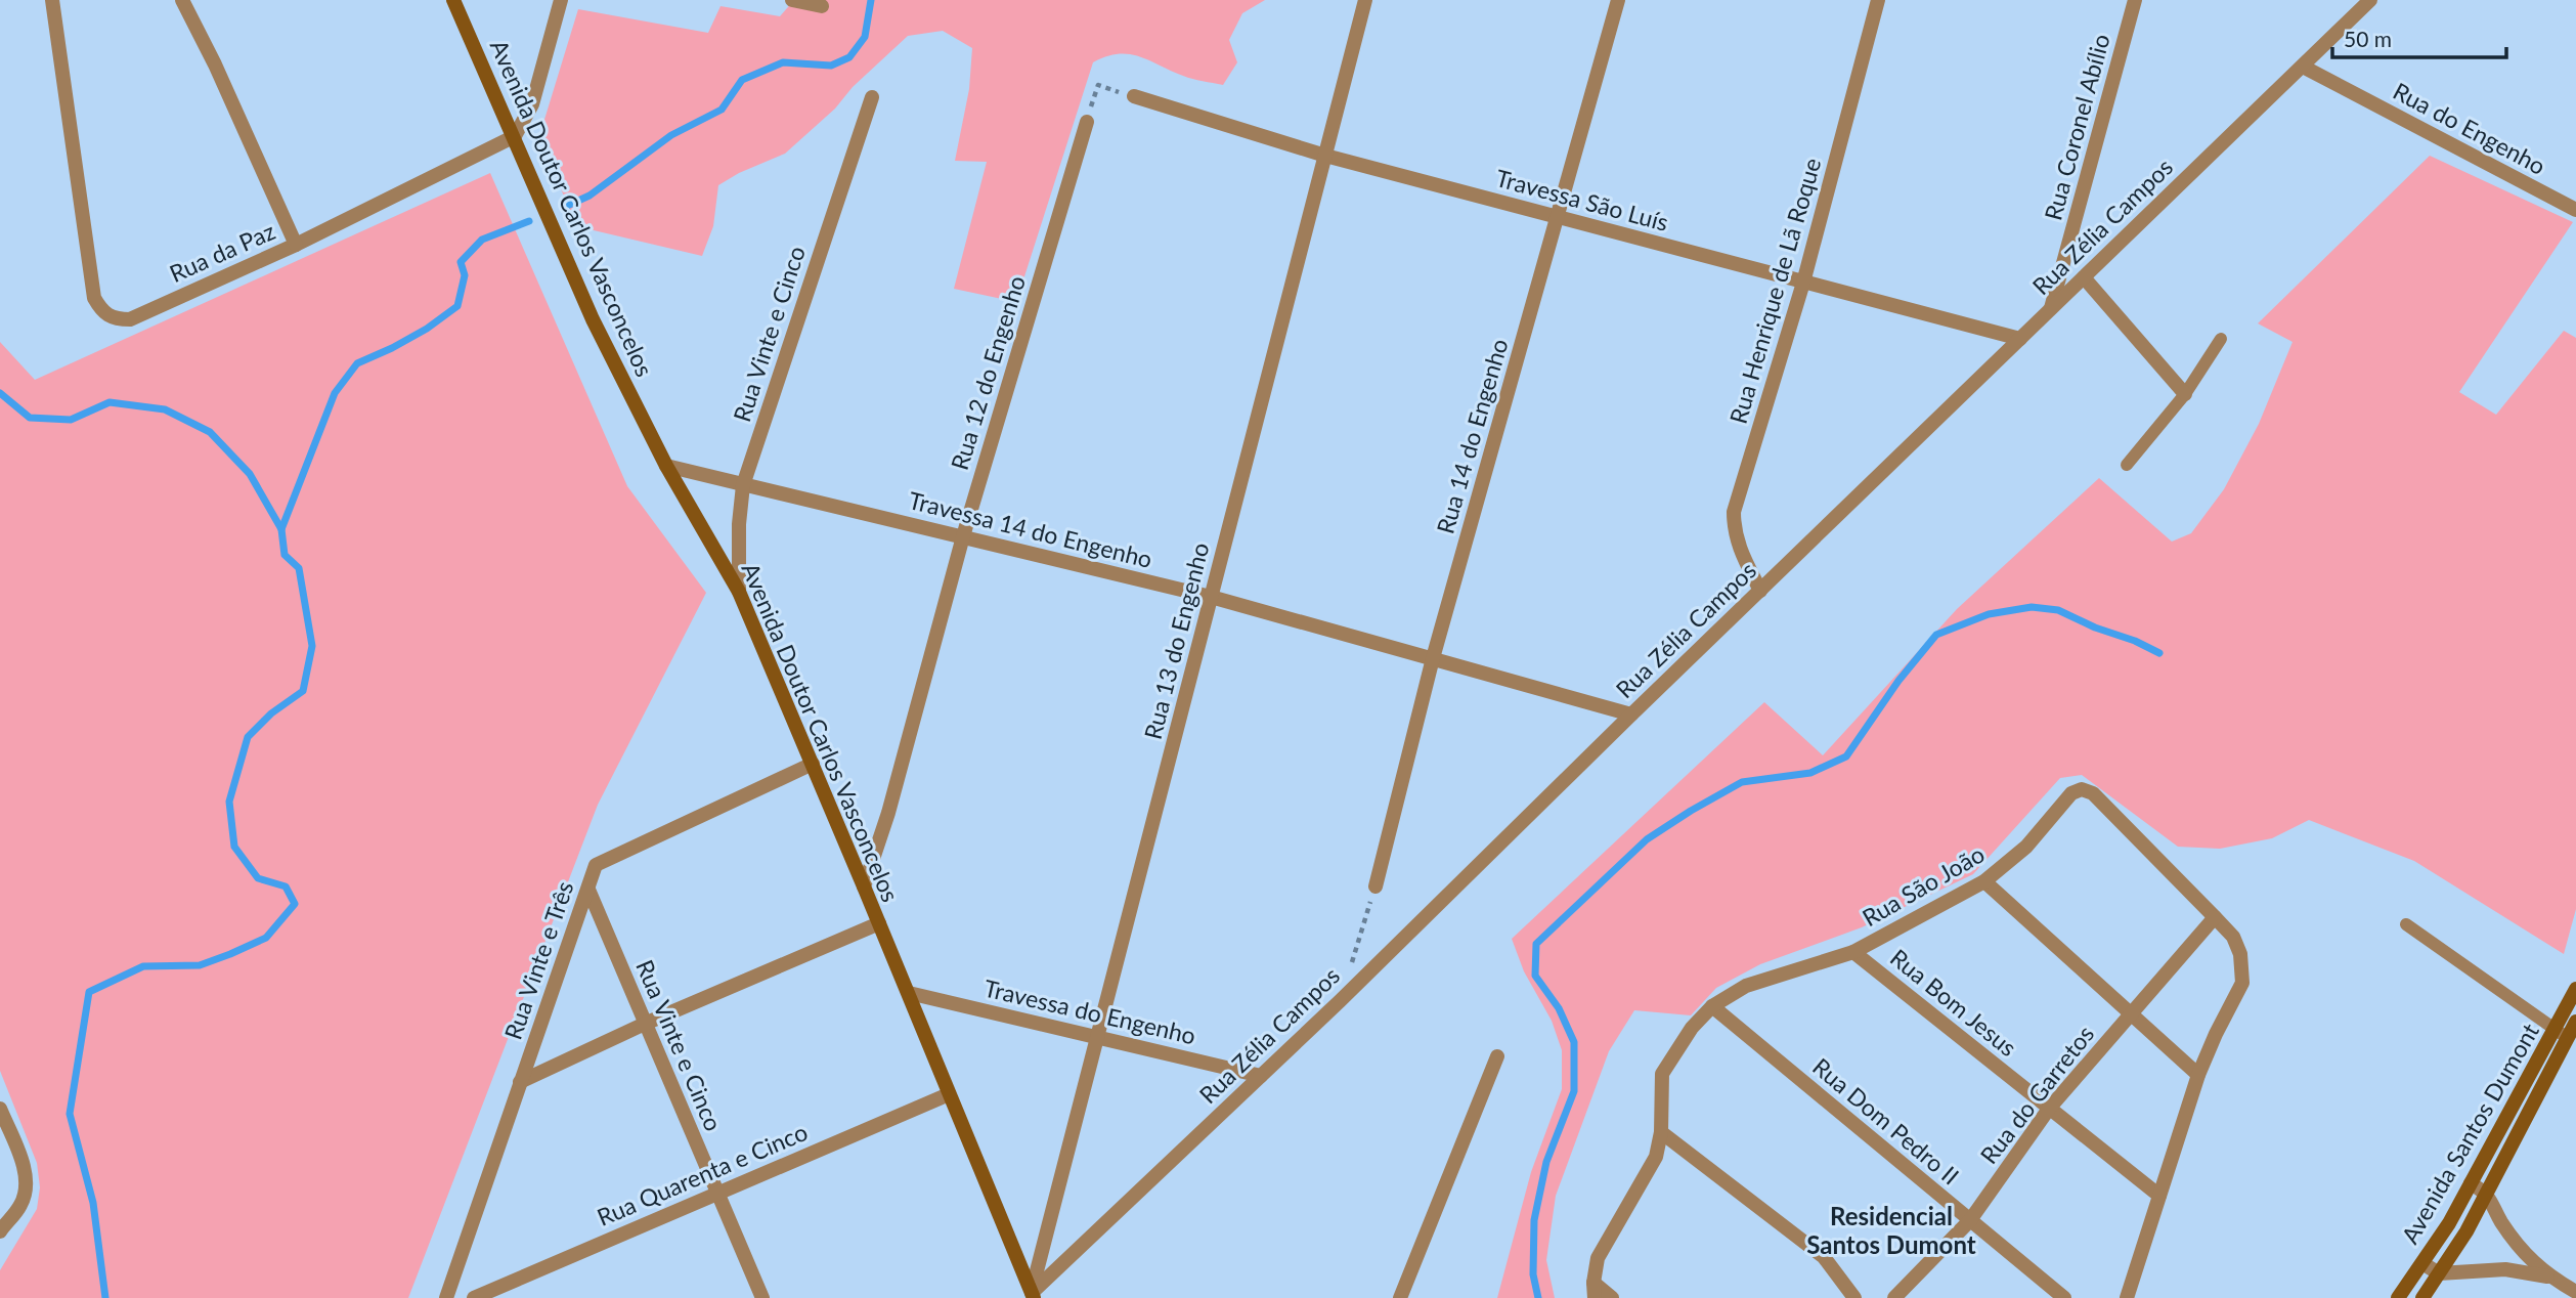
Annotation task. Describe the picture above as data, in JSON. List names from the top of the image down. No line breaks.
{"streets":{"main road":["Avenida Doutor Carlos Vasconcelos","Avenida Santos Dumont"],"street":["Rua Coronel Abílio","Rua do Engenho","Travessa São Luís","Rua Zélia Campos","Rua da Paz","Rua Henrique de Lã Roque","Rua Vinte e Cinco","Rua 12 do Engenho","Rua 14 do Engenho","Travessa 14 do Engenho","Rua 13 do Engenho","Rua São João","Rua Vinte e Três","Rua Bom Jesus","Travessa do Engenho","Rua do Garretos","Rua Dom Pedro II","Rua Quarenta e Cinco"]},"crossings":[["Rua Coronel Abílio","Rua Zélia Campos"],["Rua do Engenho","Rua Zélia Campos"],["Travessa São Luís","Rua Zélia Campos"],["Travessa São Luís","Rua Henrique de Lã Roque"],["Travessa São Luís","Rua 14 do Engenho"],["Travessa São Luís","Rua 13 do Engenho"],["Avenida Doutor Carlos Vasconcelos","Rua Zélia Campos"],["Avenida Doutor Carlos Vasconcelos","Rua da Paz"],["Avenida Doutor Carlos Vasconcelos","Rua Vinte e Cinco"],["Avenida Doutor Carlos Vasconcelos","Rua 12 do Engenho"],["Avenida Doutor Carlos Vasconcelos","Travessa 14 do Engenho"],["Avenida Doutor Carlos Vasconcelos","Rua 13 do Engenho"],["Avenida Doutor Carlos Vasconcelos","Rua Vinte e Três"],["Avenida Doutor Carlos Vasconcelos","Travessa do Engenho"],["Avenida Doutor Carlos Vasconcelos","Rua Quarenta e Cinco"],["Rua Zélia Campos","Rua Henrique de Lã Roque"],["Rua Zélia Campos","Travessa 14 do Engenho"],["Rua Zélia Campos","Rua 13 do Engenho"],["Rua Zélia Campos","Travessa do Engenho"],["Rua Vinte e Cinco","Travessa 14 do Engenho"],["Rua Vinte e Cinco","Rua Vinte e Três"],["Rua Vinte e Cinco","Rua Quarenta e Cinco"],["Rua 12 do Engenho","Travessa 14 do Engenho"],["Rua 14 do Engenho","Travessa 14 do Engenho"],["Travessa 14 do Engenho","Rua 13 do Engenho"],["Rua 13 do Engenho","Travessa do Engenho"],["Rua São João","Rua Bom Jesus"],["Rua São João","Rua do Garretos"],["Rua São João","Rua Dom Pedro II"],["Rua Bom Jesus","Rua do Garretos"],["Rua do Garretos","Rua Dom Pedro II"]],"districts":["Residencial Santos Dumont"],"scale_bar":"50 m"}
